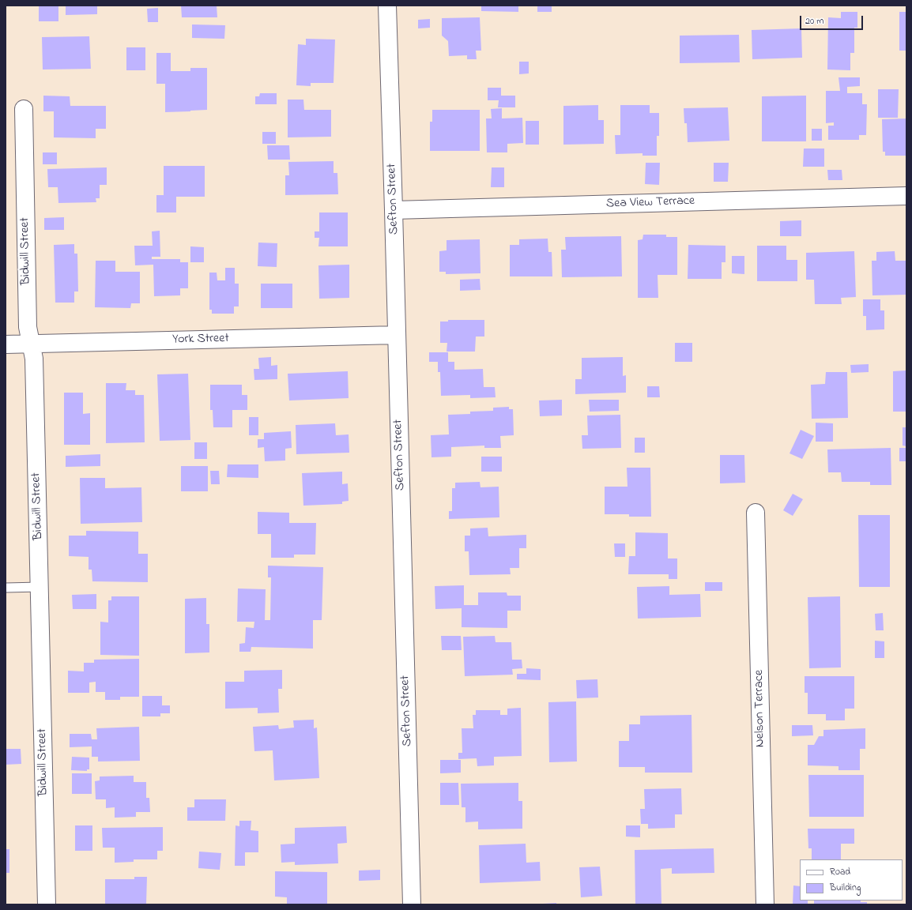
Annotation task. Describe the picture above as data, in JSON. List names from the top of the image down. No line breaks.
{"streets":{"street":["Sefton Street","Sea View Terrace","Bidwill Street","York Street","Nelson Terrace"]},"crossings":[["Sefton Street","Sea View Terrace"],["Sefton Street","York Street"],["Bidwill Street","York Street"]],"legend":["Road","Building"],"scale_bar":"20 m"}
